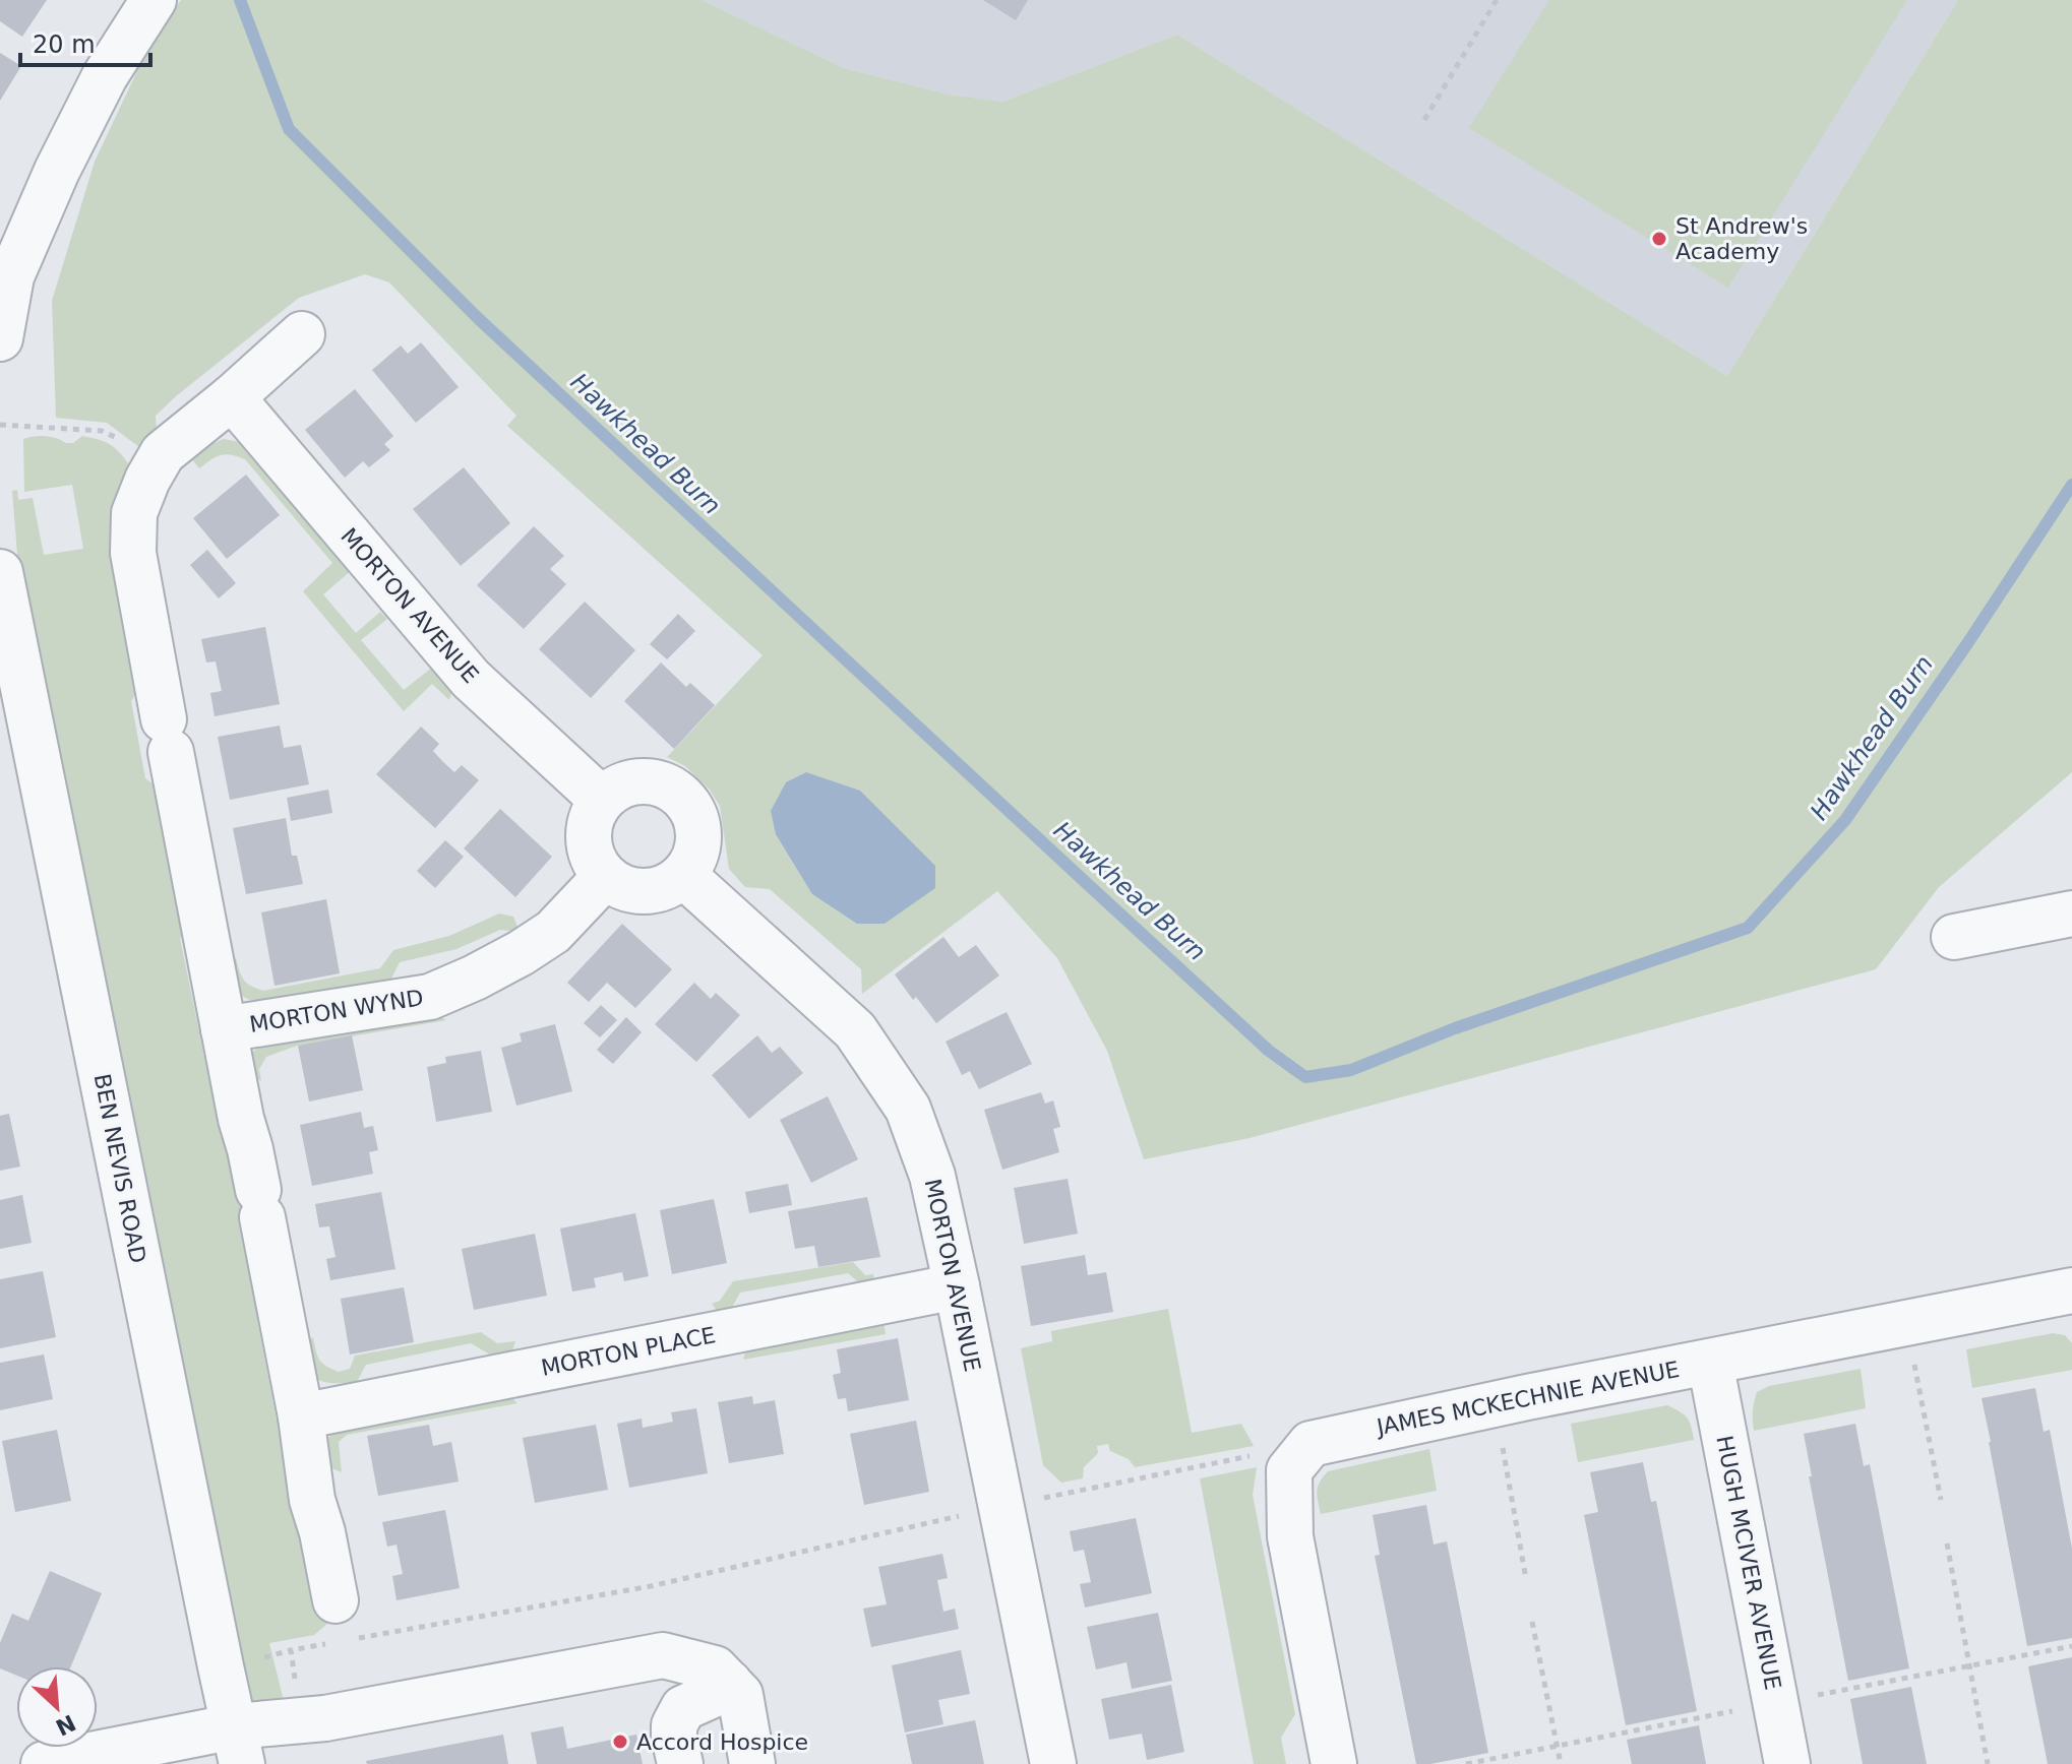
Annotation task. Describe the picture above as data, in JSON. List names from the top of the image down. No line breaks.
{"streets":{"street":["MORTON AVENUE","MORTON WYND","BEN NEVIS ROAD","MORTON PLACE","JAMES MCKECHNIE AVENUE","HUGH MCIVER AVENUE"]},"crossings":[["MORTON AVENUE","MORTON WYND"],["MORTON AVENUE","MORTON PLACE"],["JAMES MCKECHNIE AVENUE","HUGH MCIVER AVENUE"]],"water":["Hawkhead Burn"],"places":["St Andrew's Academy","Accord Hospice"],"scale_bar":"20 m","north":"bottom right"}
